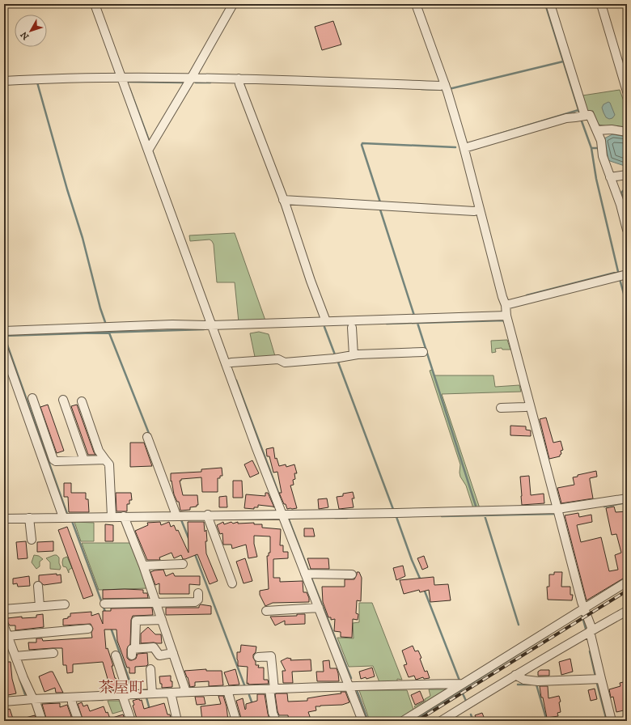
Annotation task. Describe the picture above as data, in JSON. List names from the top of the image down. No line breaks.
{"districts":["茶屋町"],"north":"bottom left"}
